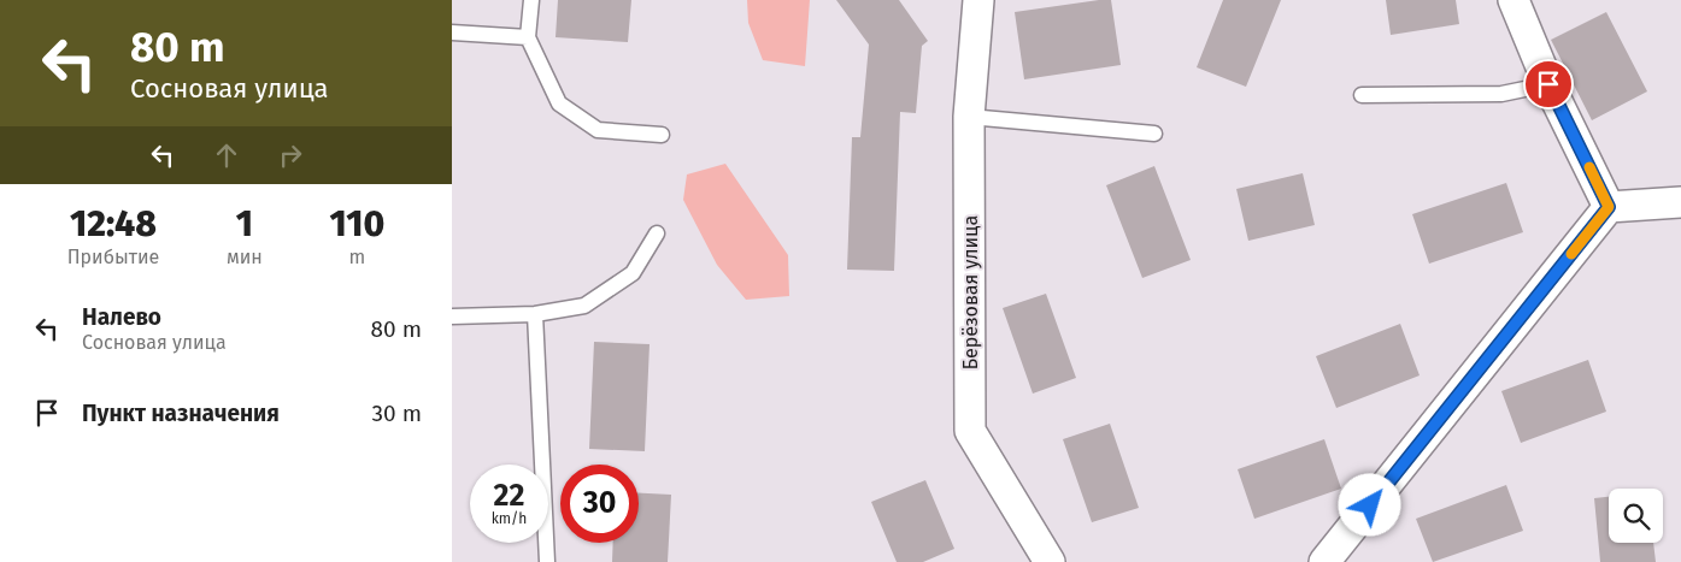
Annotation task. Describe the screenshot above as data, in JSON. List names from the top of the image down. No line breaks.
{"streets":{"street":["Берёзовая улица"]},"page":{"turn":["80 m","Сосновая улица"],"eta":["12:48","Прибытие","1","мин","110","m"],"list":[{"name":"Налево","note":"Сосновая улица","value":"80 m"},{"name":"Пункт назначения","value":"30 m"}],"speed":"22 km/h","limit":"30"}}
